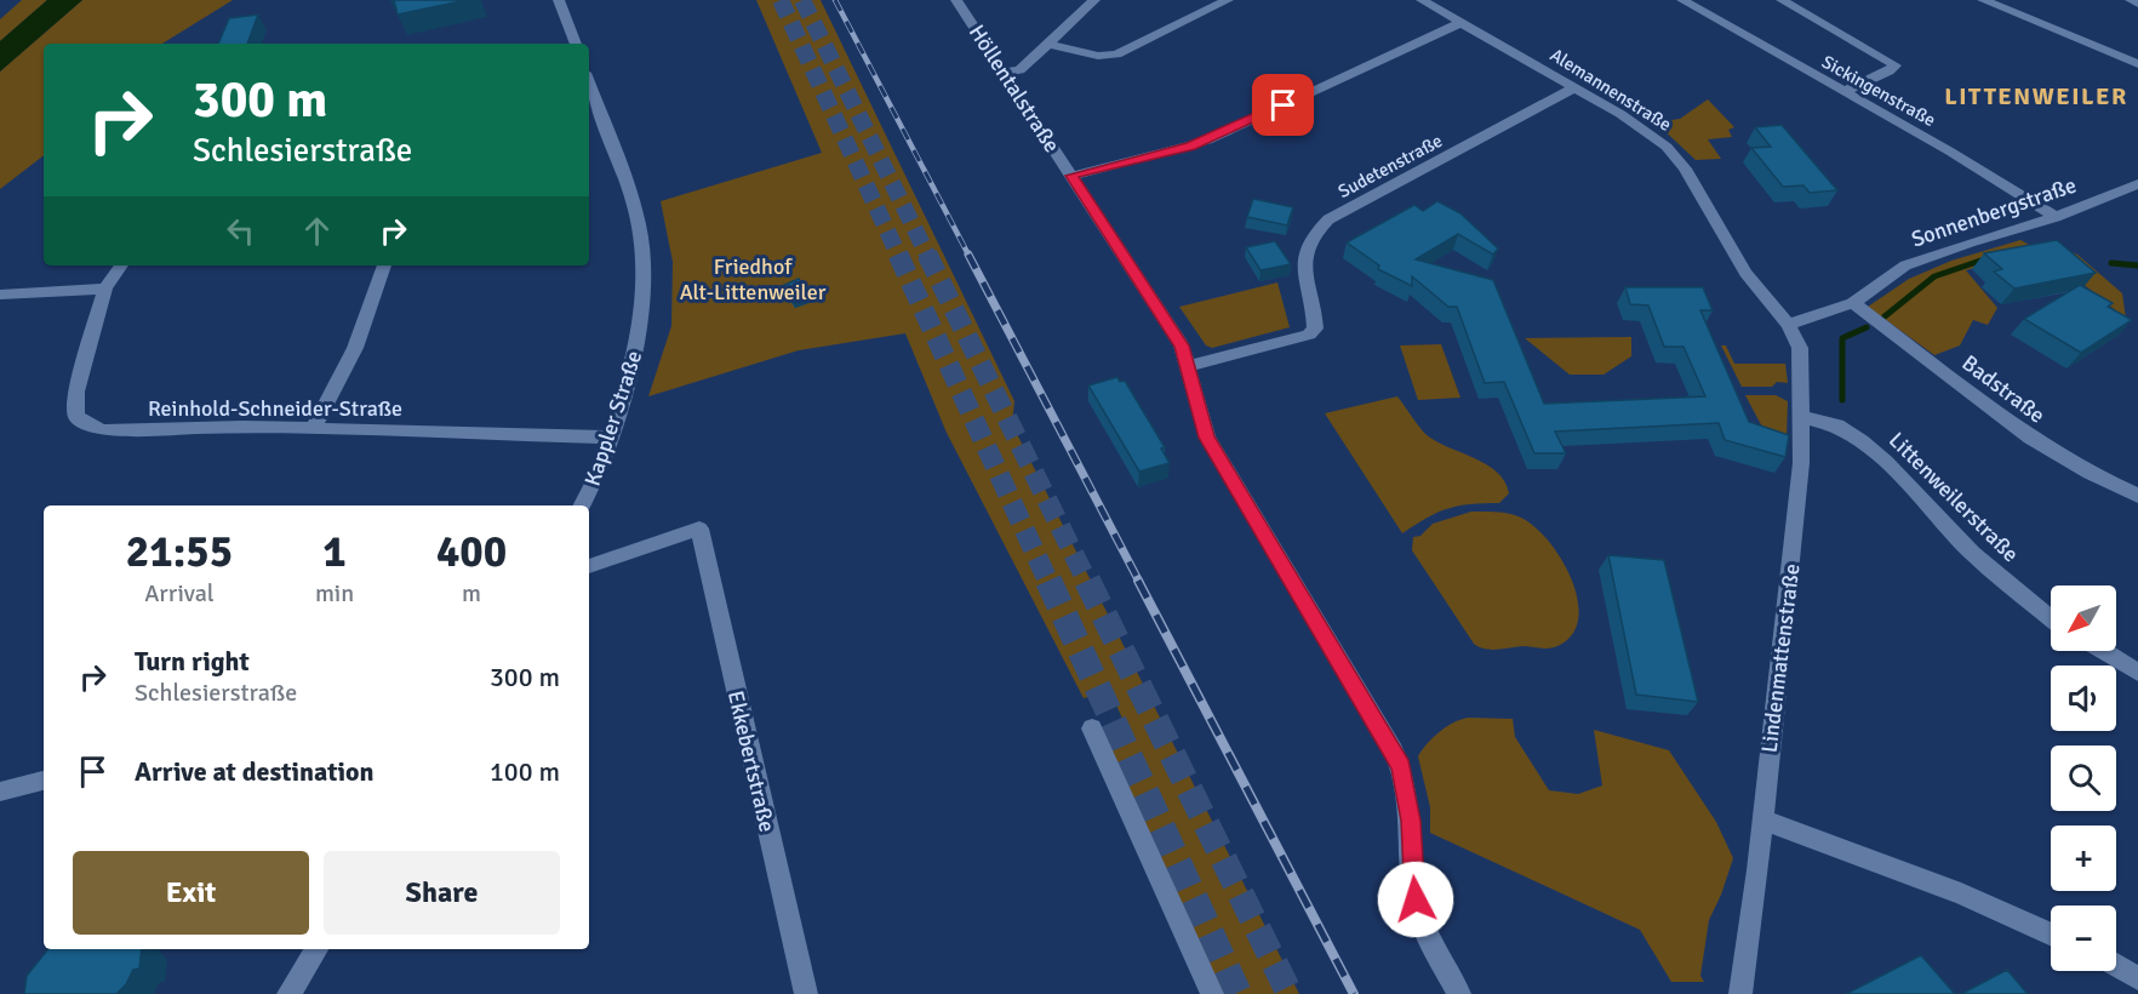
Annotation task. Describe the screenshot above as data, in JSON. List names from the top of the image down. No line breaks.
{"streets":{"street":["Höllentalstraße","Alemannenstraße","Sickingenstraße","Sudetenstraße","Sonnenbergstraße","Badstraße","Reinhold-Schneider-Straße","Kappler Straße","Littenweilerstraße","Lindenmattenstraße","Ekkebertstraße"]},"crossings":[["Höllentalstraße","Sudetenstraße"],["Alemannenstraße","Sudetenstraße"],["Alemannenstraße","Sonnenbergstraße"],["Alemannenstraße","Lindenmattenstraße"],["Sickingenstraße","Sonnenbergstraße"],["Sonnenbergstraße","Badstraße"],["Sonnenbergstraße","Lindenmattenstraße"],["Reinhold-Schneider-Straße","Kappler Straße"],["Littenweilerstraße","Lindenmattenstraße"]],"districts":["LITTENWEILER"],"parks":["Friedhof Alt-Littenweiler"],"north":"bottom left","page":{"turn":["300 m","Schlesierstraße"],"eta":["21:55","Arrival","1","min","400","m"],"map_buttons":["+","−"],"list":[{"name":"Turn right","note":"Schlesierstraße","value":"300 m"},{"name":"Arrive at destination","value":"100 m"}],"buttons":["Exit","Share"]}}
